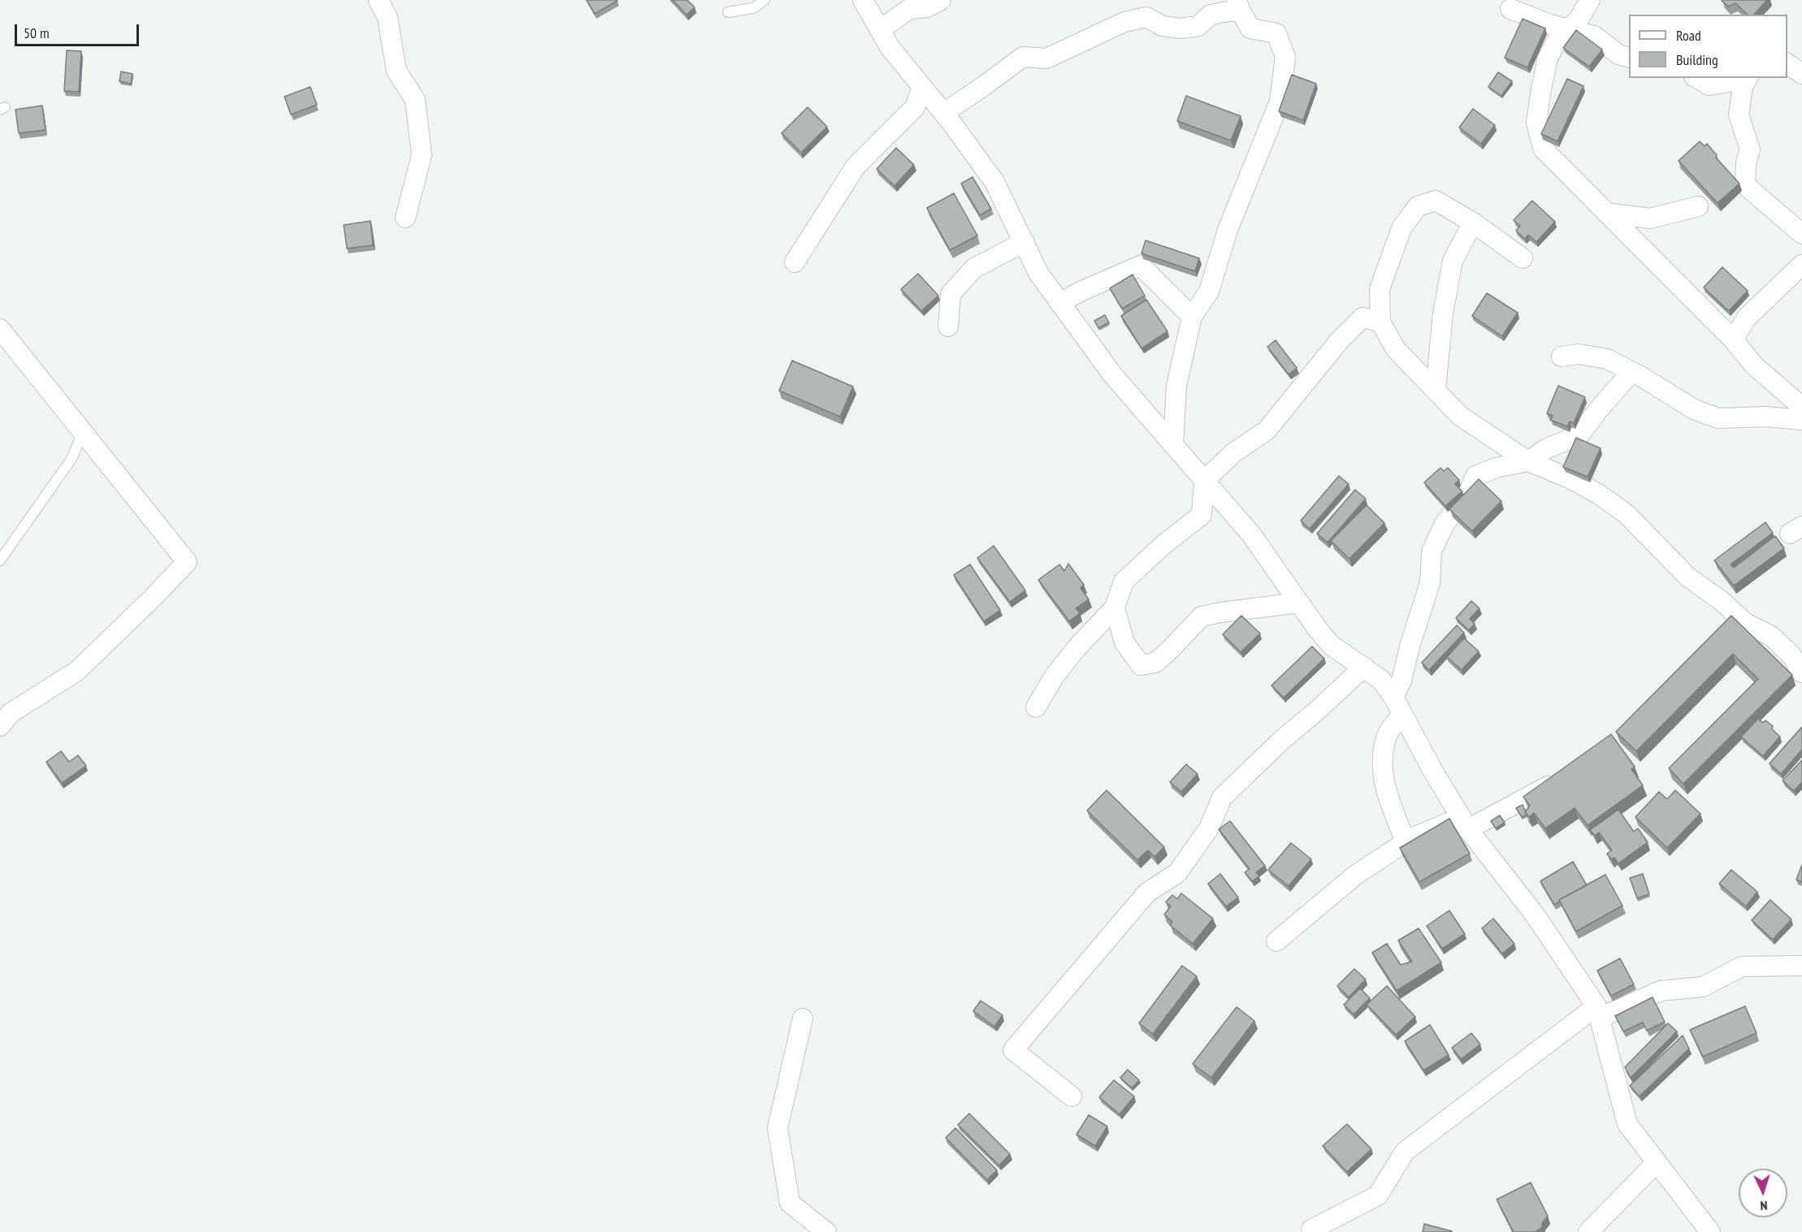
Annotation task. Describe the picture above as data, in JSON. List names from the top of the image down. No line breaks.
{"legend":["Road","Building"],"scale_bar":"50 m","north":"bottom"}
